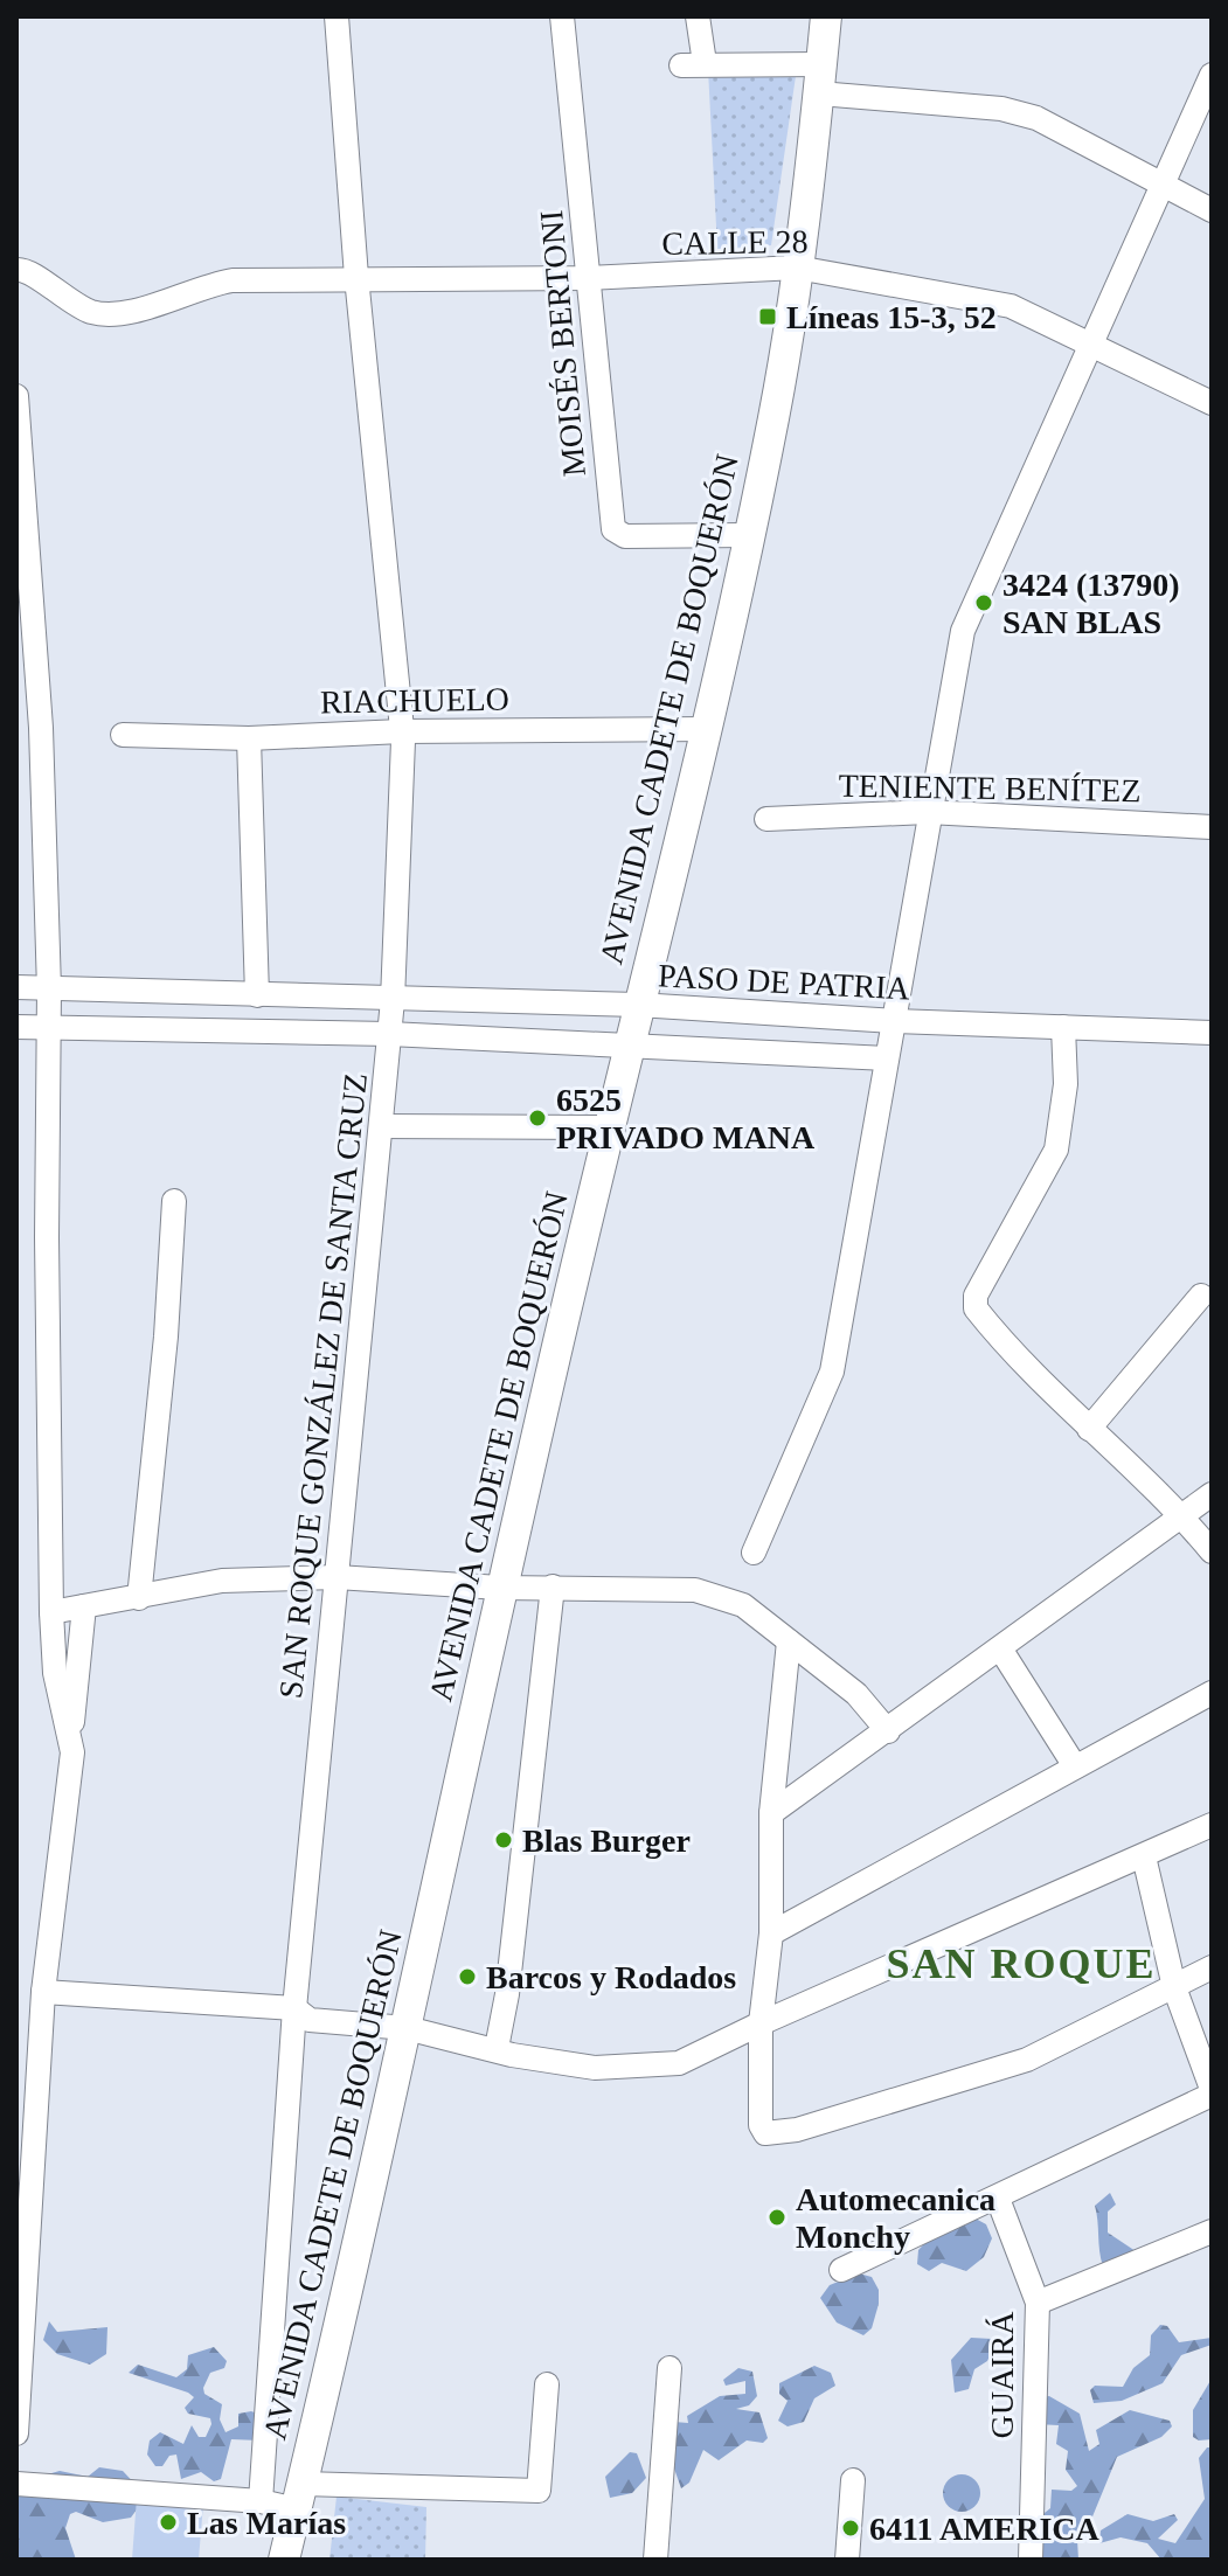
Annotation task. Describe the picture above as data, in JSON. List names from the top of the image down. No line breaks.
{"streets":{"main road":["AVENIDA CADETE DE BOQUERÓN"],"street":["CALLE 28","MOISÉS BERTONI","RIACHUELO","TENIENTE BENÍTEZ","PASO DE PATRIA","SAN ROQUE GONZÁLEZ DE SANTA CRUZ","GUAIRÁ"]},"crossings":[["CALLE 28","MOISÉS BERTONI"],["CALLE 28","AVENIDA CADETE DE BOQUERÓN"],["CALLE 28","SAN ROQUE GONZÁLEZ DE SANTA CRUZ"],["MOISÉS BERTONI","AVENIDA CADETE DE BOQUERÓN"],["RIACHUELO","AVENIDA CADETE DE BOQUERÓN"],["RIACHUELO","SAN ROQUE GONZÁLEZ DE SANTA CRUZ"],["AVENIDA CADETE DE BOQUERÓN","PASO DE PATRIA"],["PASO DE PATRIA","SAN ROQUE GONZÁLEZ DE SANTA CRUZ"]],"districts":["SAN ROQUE"],"places":{"transit":["Líneas 15-3, 52"],"other":["3424 (13790) SAN BLAS","6525 PRIVADO MANA","Blas Burger","Barcos y Rodados","Automecanica Monchy","Las Marías","6411 AMERICA"]}}
